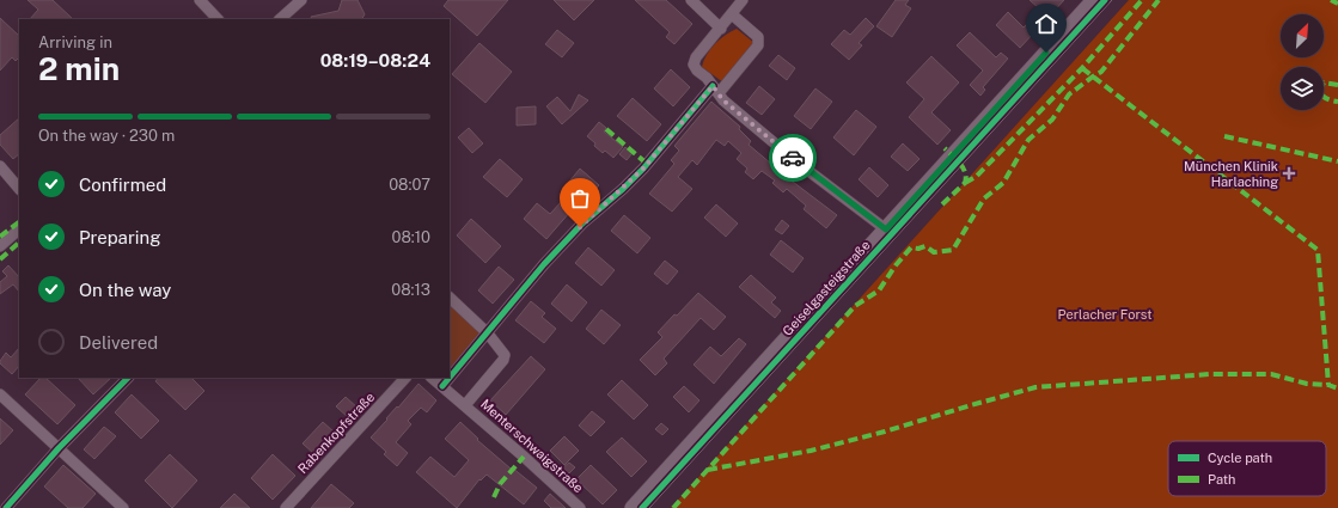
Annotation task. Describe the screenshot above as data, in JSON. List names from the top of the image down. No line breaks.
{"streets":{"main road":["Geiselgasteigstraße"],"street":["Rabenkopfstraße","Menterschwaigstraße"]},"parks":["Perlacher Forst"],"places":{"health":["München Klinik Harlaching"]},"legend":["Cycle path","Path"],"north":"top right","page":{"heading":["2 min","Arriving in","08:19–08:24"],"bar":"On the way · 230 m","list":[["Confirmed","08:07"],["Preparing","08:10"],["On the way","08:13"],"Delivered"]}}
